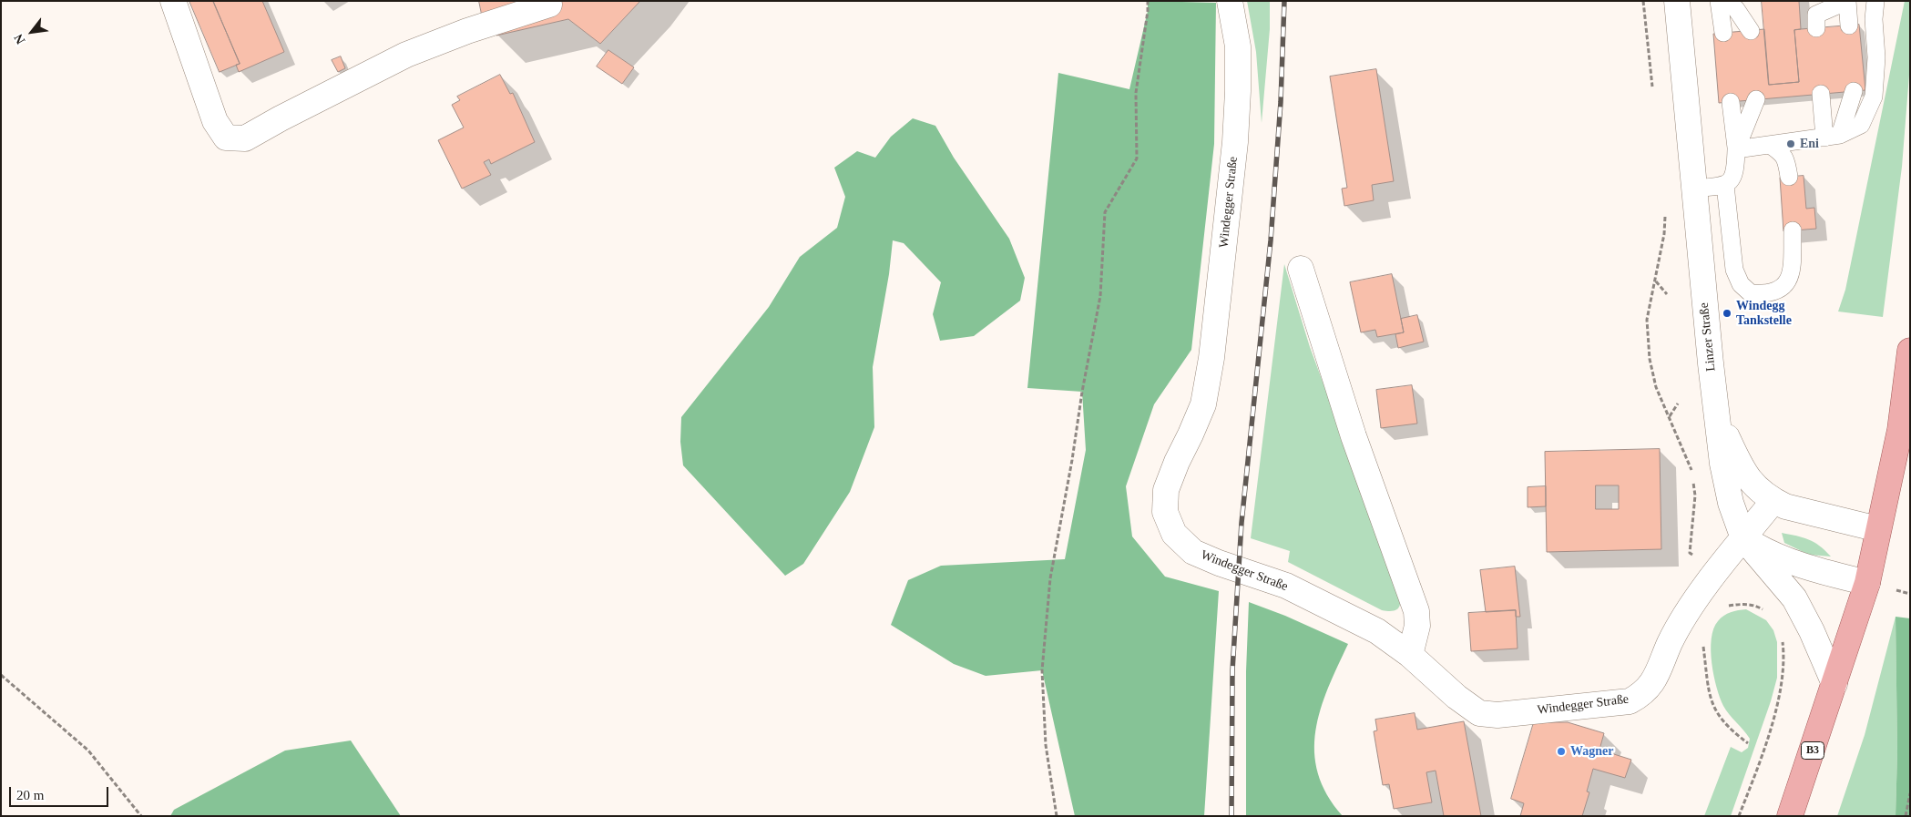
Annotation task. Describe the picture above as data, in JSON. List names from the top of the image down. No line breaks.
{"streets":{"main road":["B3"],"street":["Windegger Straße","Linzer Straße"]},"crossings":[["Windegger Straße","Linzer Straße"]],"places":["Eni","Windegg Tankstelle","Wagner"],"scale_bar":"20 m","north":"bottom left"}
